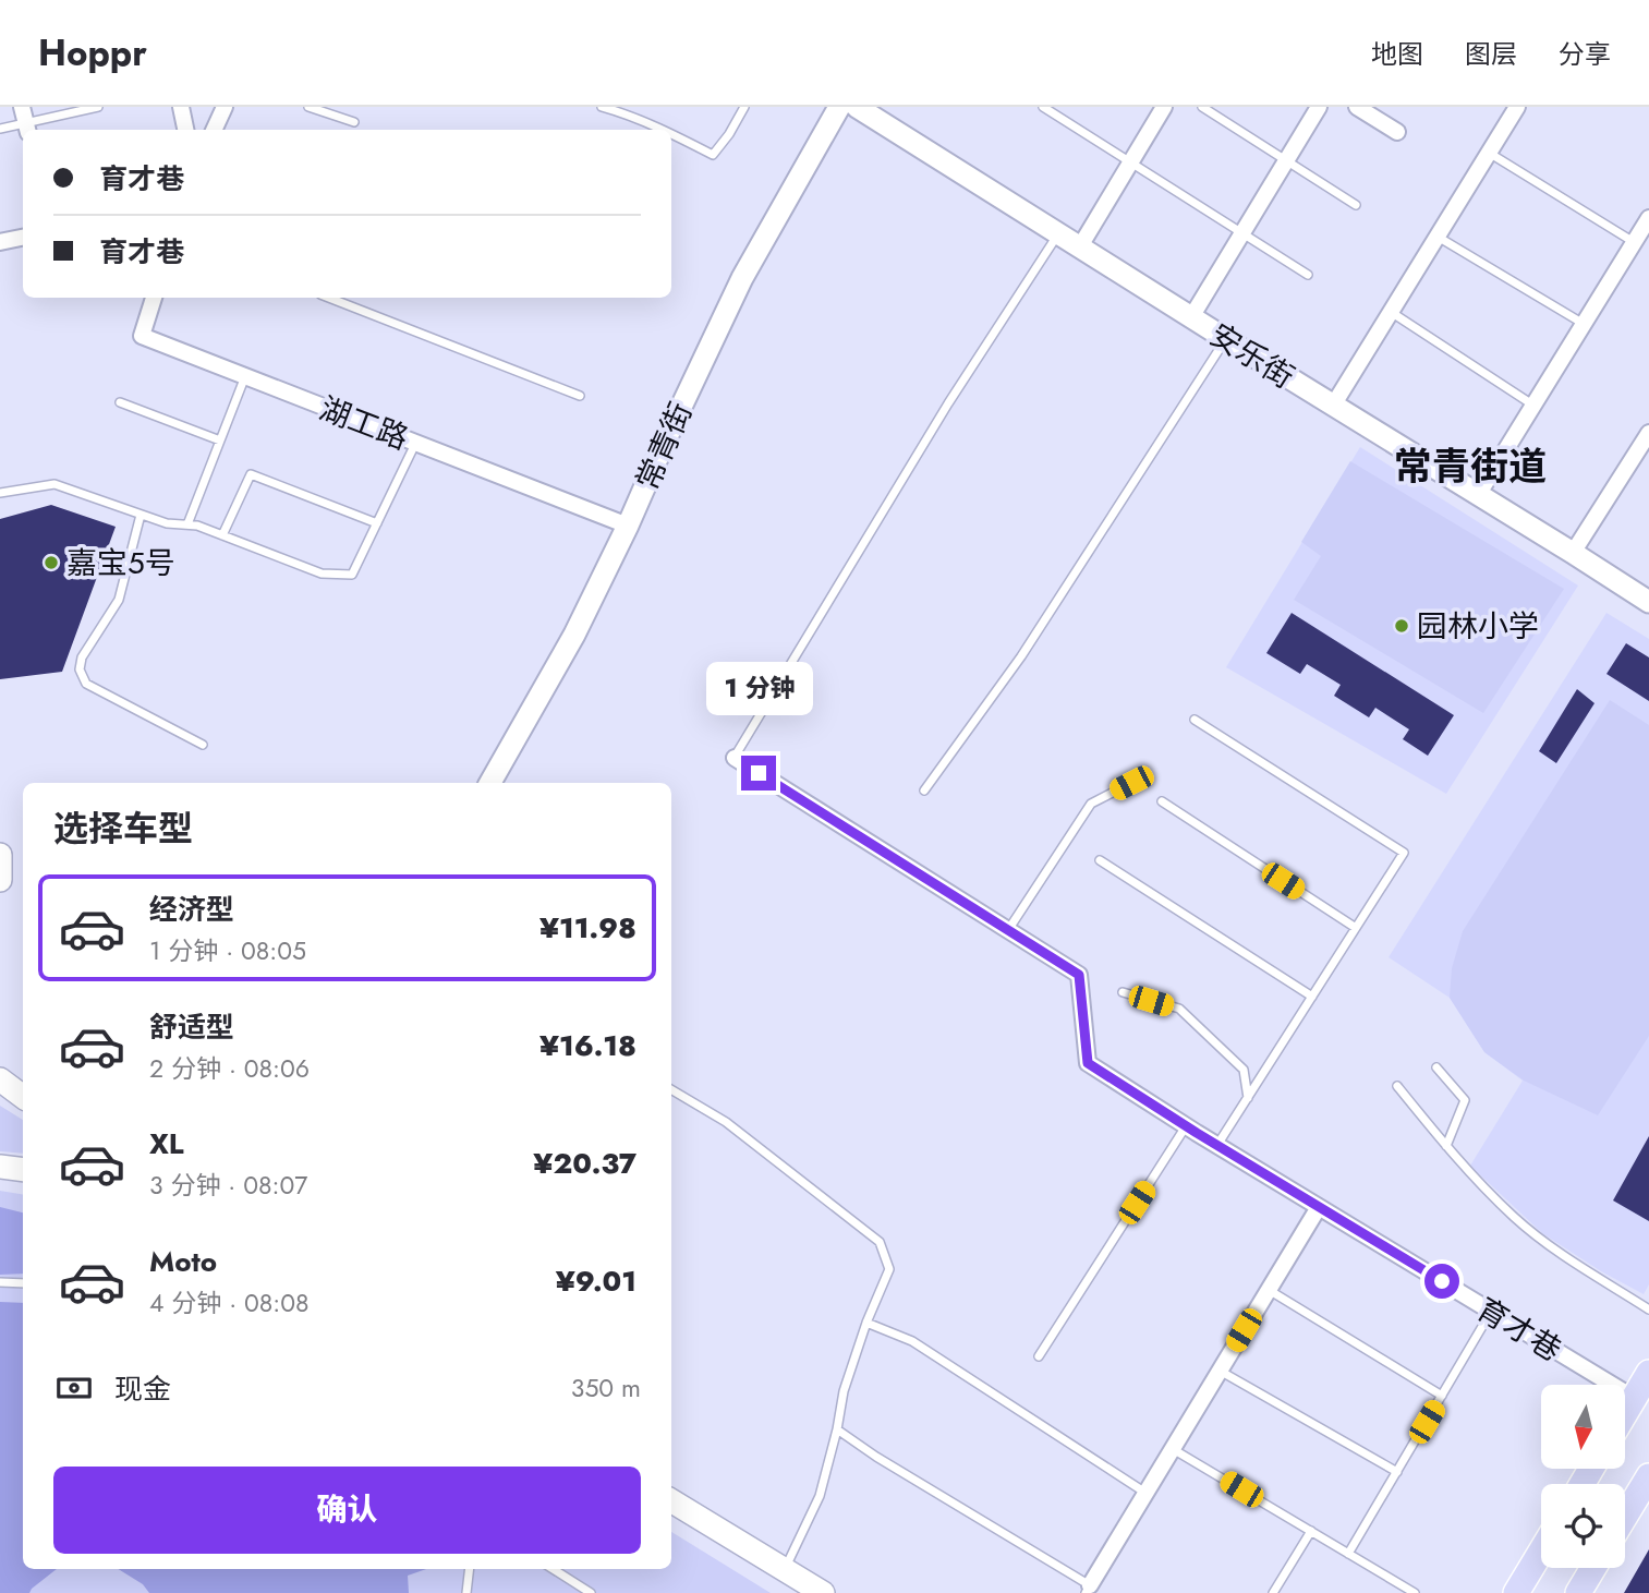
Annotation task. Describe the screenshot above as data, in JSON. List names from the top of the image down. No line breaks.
{"streets":{"street":["安乐街","湖工路","常青街","育才巷"]},"crossings":[["湖工路","常青街"]],"districts":["常青街道"],"places":["嘉宝5号","园林小学"],"north":"bottom","page":{"header":"Hoppr","nav":["地图","图层","分享"],"banner":["育才巷","育才巷"],"bubble":"1 分钟","heading":"选择车型","list":[{"name":"经济型","note":"1 分钟 · 08:05","value":"¥11.98"},{"name":"舒适型","note":"2 分钟 · 08:06","value":"¥16.18"},{"name":"XL","note":"3 分钟 · 08:07","value":"¥20.37"},{"name":"Moto","note":"4 分钟 · 08:08","value":"¥9.01"}],"pay":["现金","350 m"],"buttons":"确认"}}
